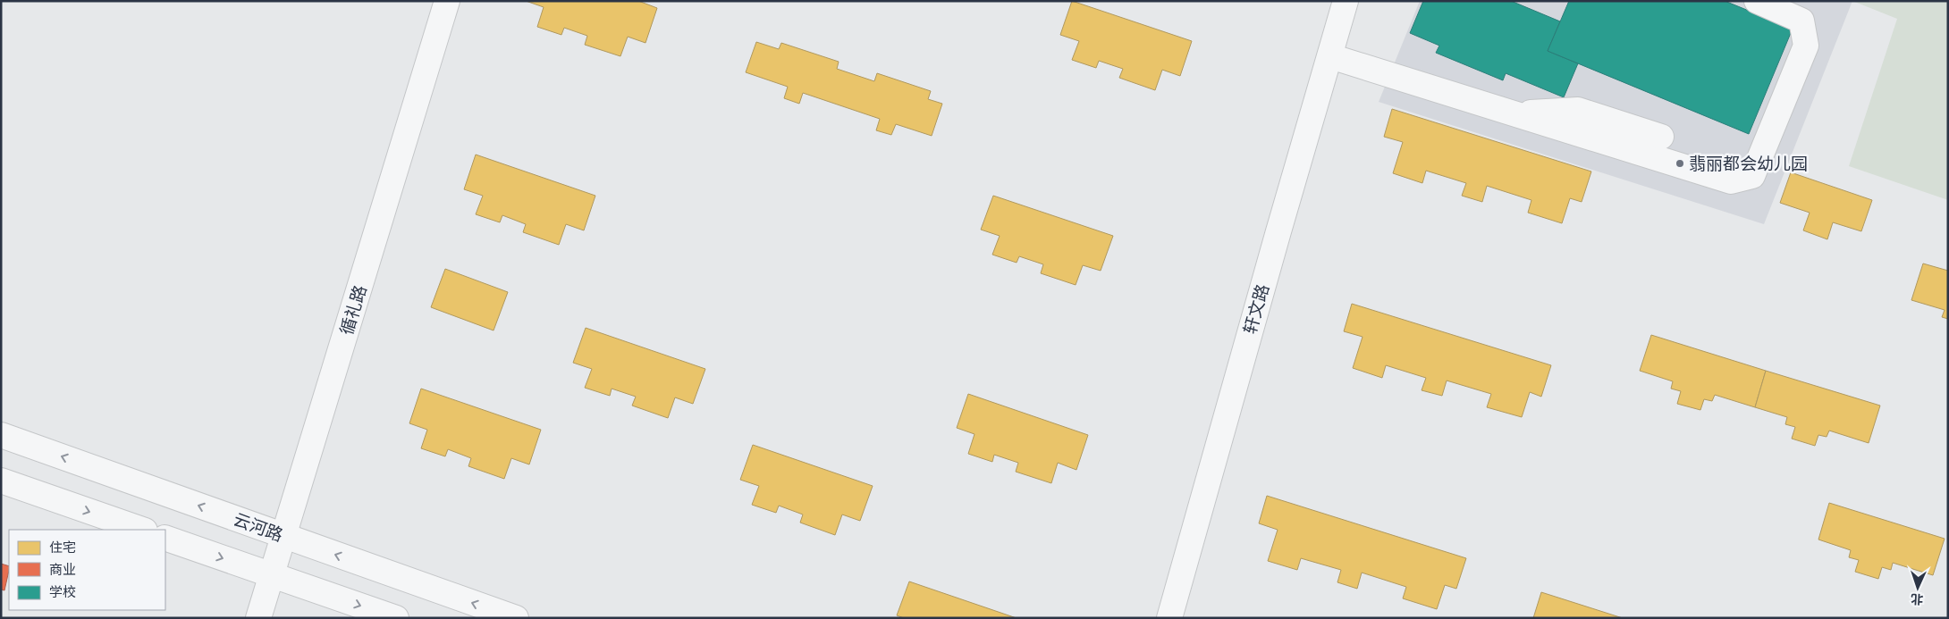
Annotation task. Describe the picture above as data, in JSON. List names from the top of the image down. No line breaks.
{"streets":{"street":["轩文路","循礼路","云河路"]},"crossings":[["循礼路","云河路"]],"places":["翡丽都会幼儿园"],"legend":["住宅","商业","学校"],"north":"bottom"}
